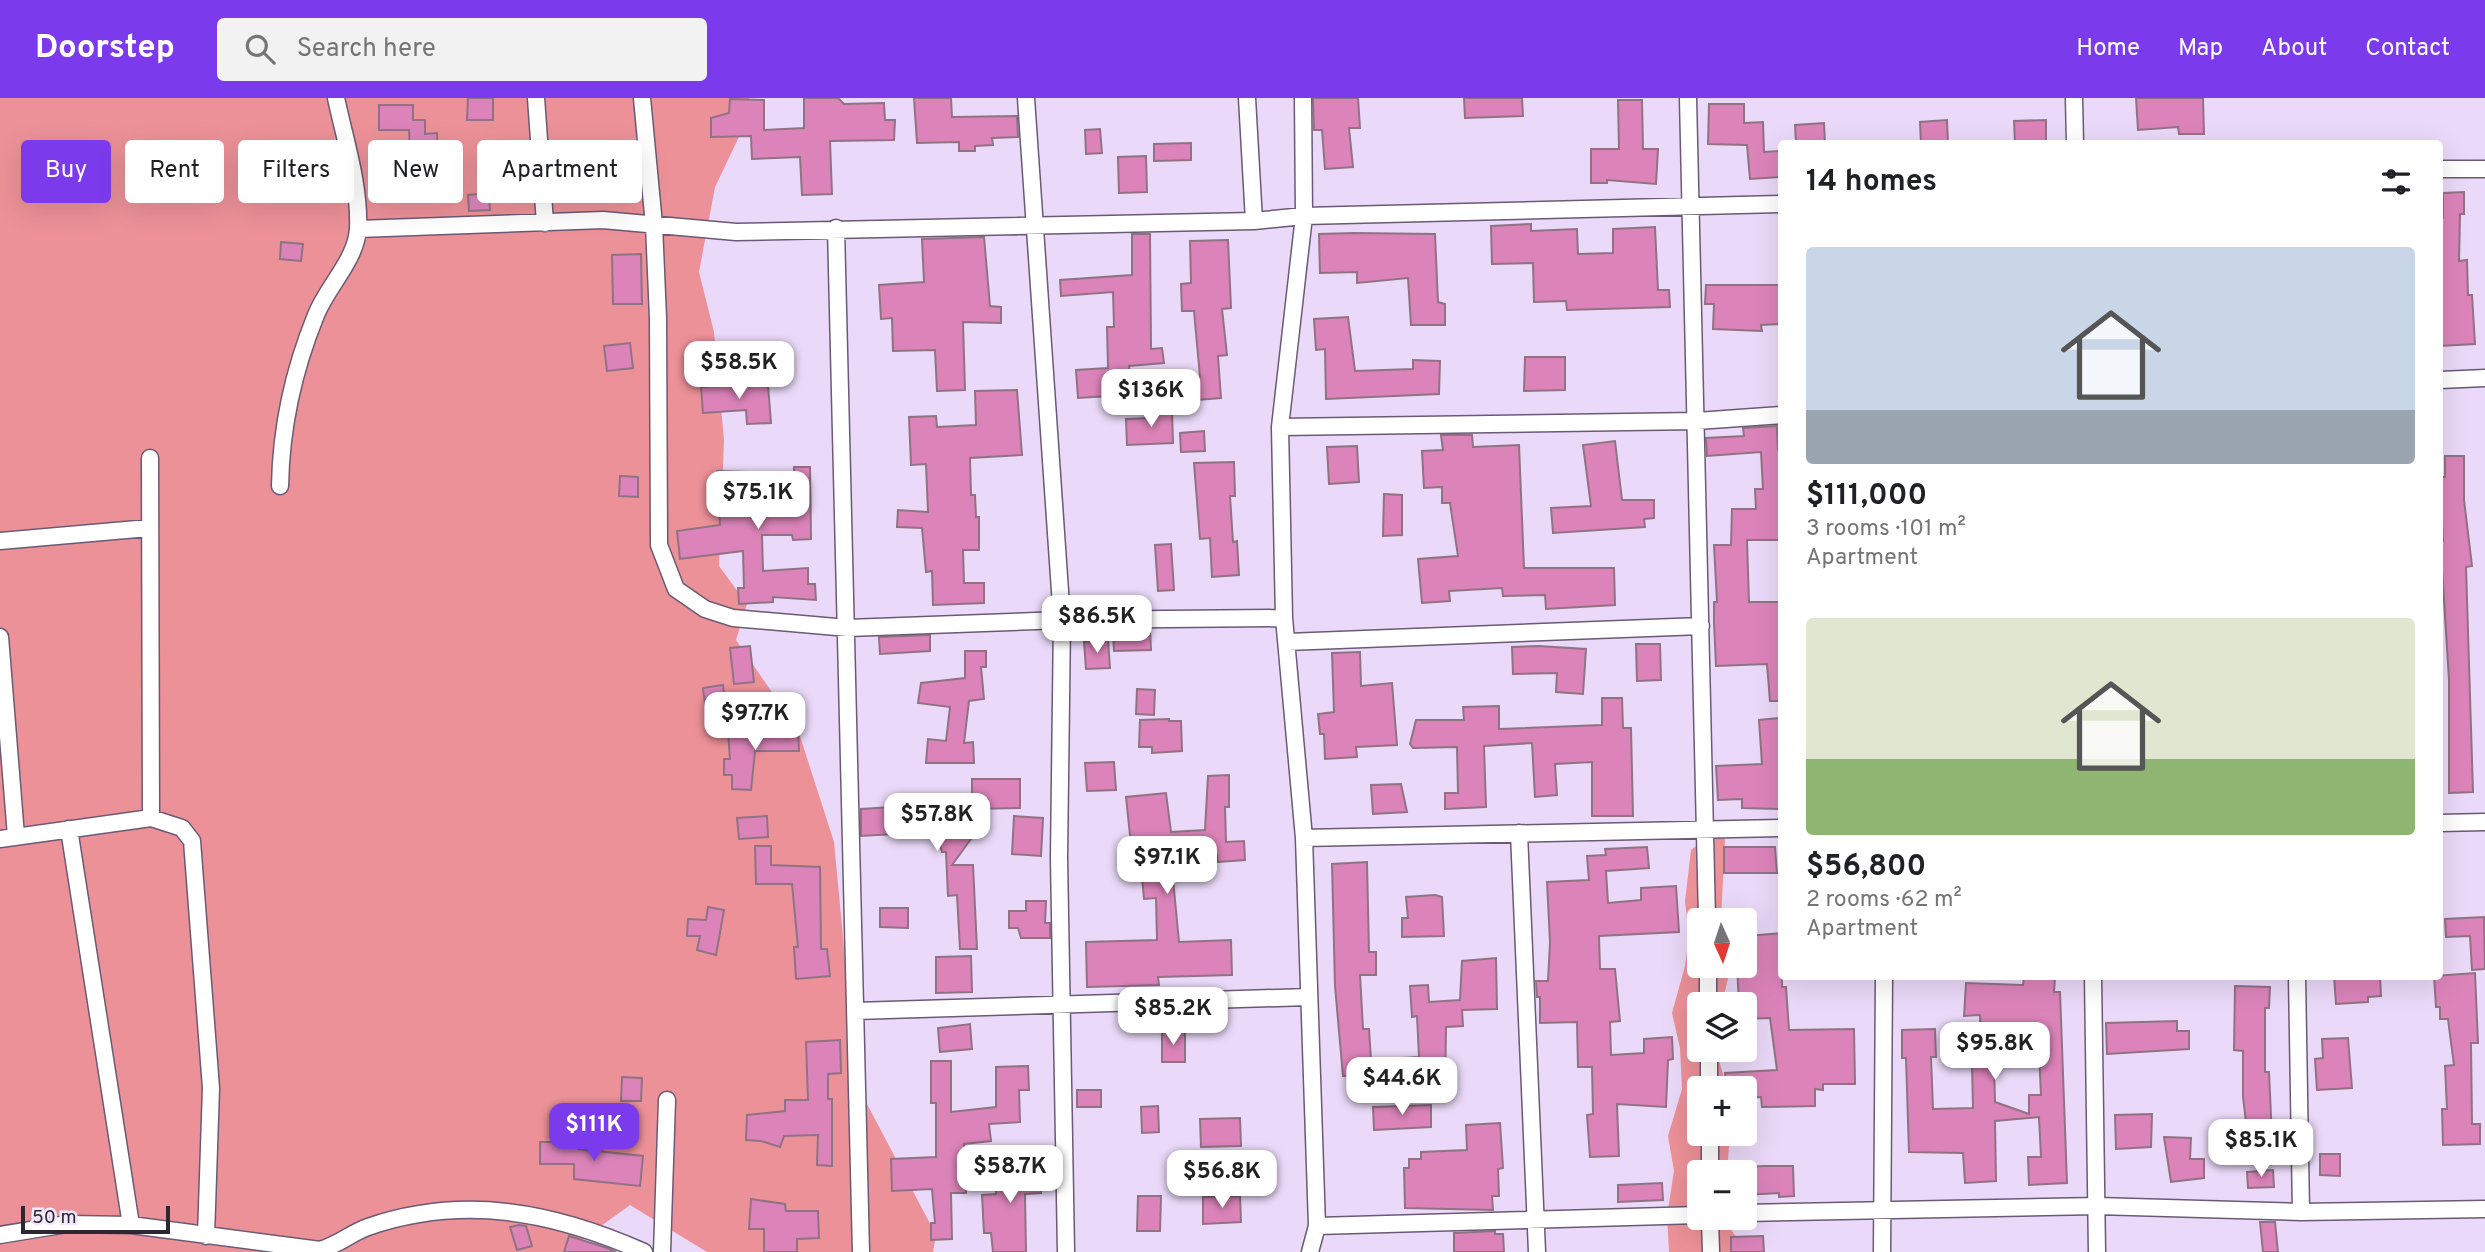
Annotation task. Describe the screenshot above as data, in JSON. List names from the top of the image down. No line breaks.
{"scale_bar":"50 m","north":"bottom","page":{"header":"Doorstep","search":"Search here","nav":["Home","Map","About","Contact"],"chip":["Buy","Rent","Filters","New","Apartment"],"heading":"14 homes","list":[{"name":"$111,000","note":"3 rooms · 101 m² · Apartment"},{"name":"$56,800","note":"2 rooms · 62 m² · Apartment"}],"price":["$58.5K","$136K","$75.1K","$86.5K","$97.7K","$57.8K","$97.1K","$85.2K","$95.8K","$44.6K","$111K","$85.1K","$58.7K","$56.8K"],"map_buttons":["+","−"],"scale":"50 m"}}
